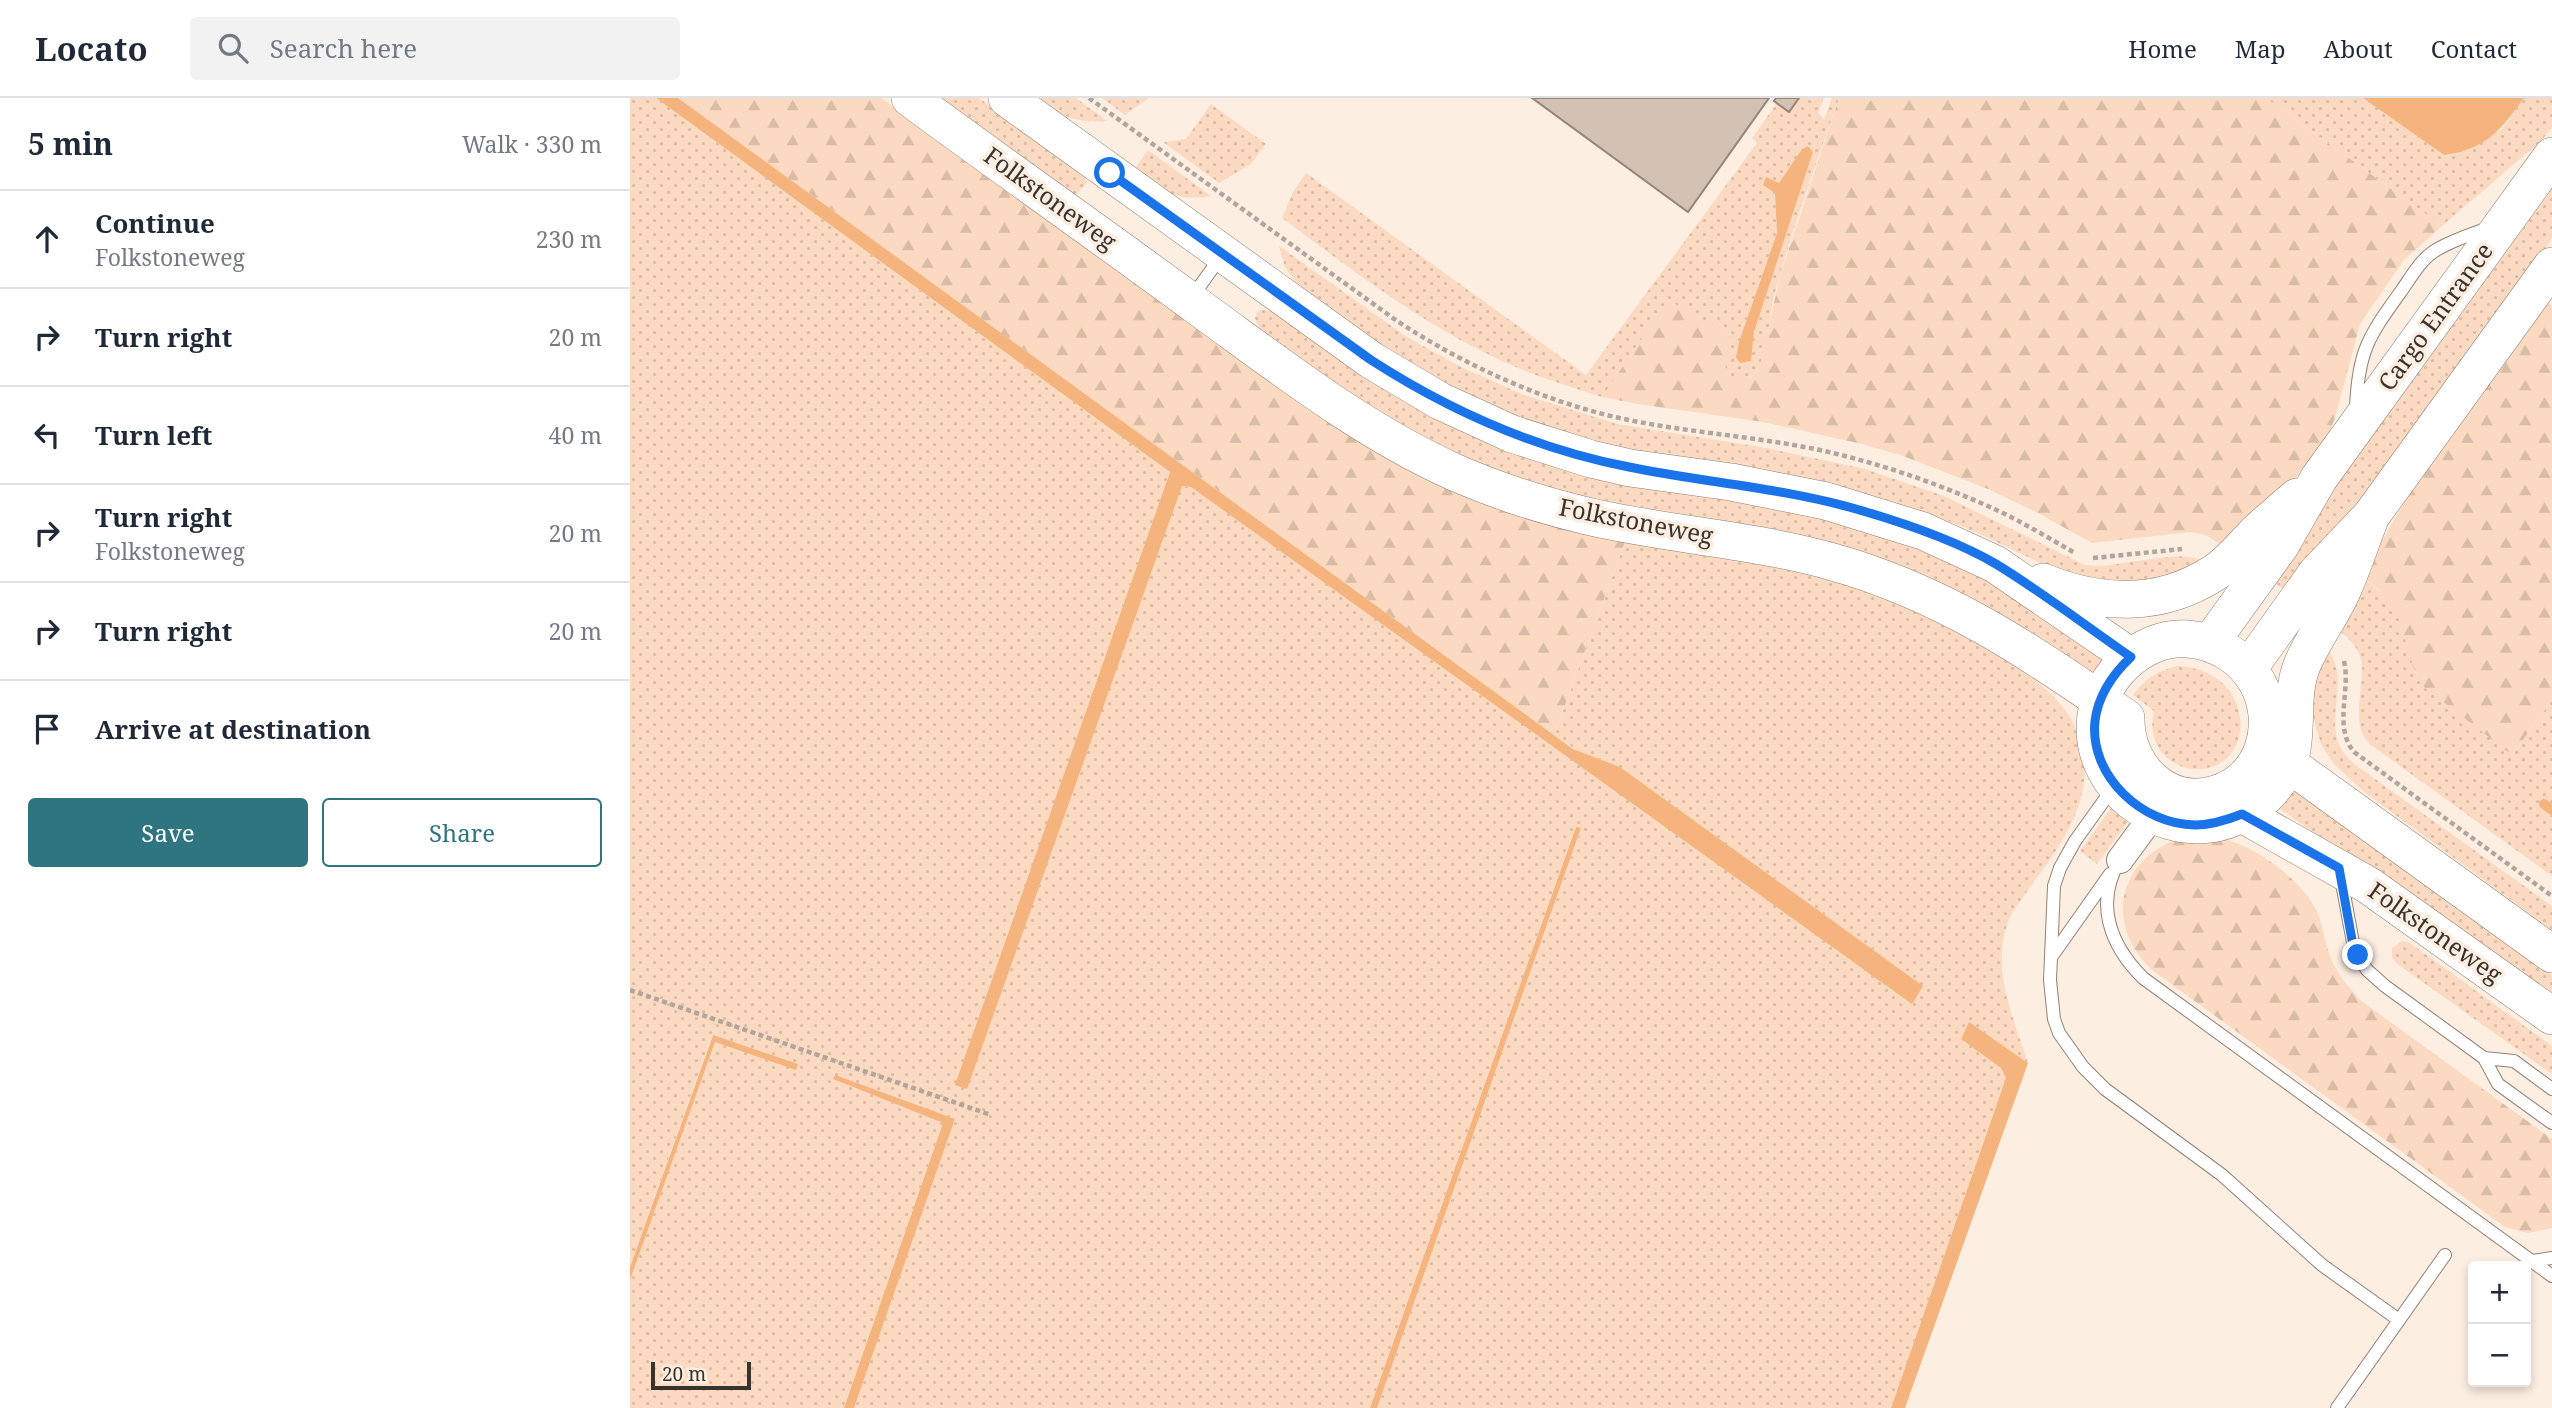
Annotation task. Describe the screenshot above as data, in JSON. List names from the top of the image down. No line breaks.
{"streets":{"street":["Folkstoneweg","Cargo Entrance"]},"crossings":[["Folkstoneweg","Cargo Entrance"]],"scale_bar":"20 m","page":{"header":"Locato","search":"Search here","nav":["Home","Map","About","Contact"],"heading":["5 min","Walk · 330 m"],"list":[["Continue","Folkstoneweg","230 m"],["Turn right","20 m"],["Turn left","40 m"],["Turn right","Folkstoneweg","20 m"],["Turn right","20 m"],"Arrive at destination"],"buttons":["Save","Share"],"map_buttons":["+","−"],"scale":"20 m"}}
